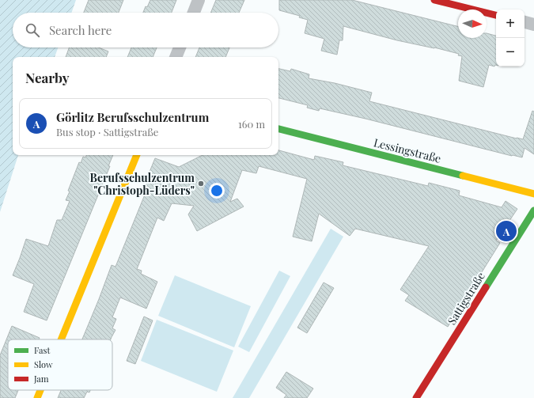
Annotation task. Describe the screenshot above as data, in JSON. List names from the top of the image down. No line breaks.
{"streets":{"street":["Lessingstraße","Sattigstraße"]},"places":["Berufsschulzentrum \"Christoph-Lüders\""],"legend":["Fast","Slow","Jam"],"north":"right","page":{"map_buttons":["+","−"],"search":"Search here","heading":"Nearby","list":[{"mark":"A","name":"Görlitz Berufsschulzentrum","note":"Bus stop · Sattigstraße","value":"160 m"}],"pins":"A"}}
